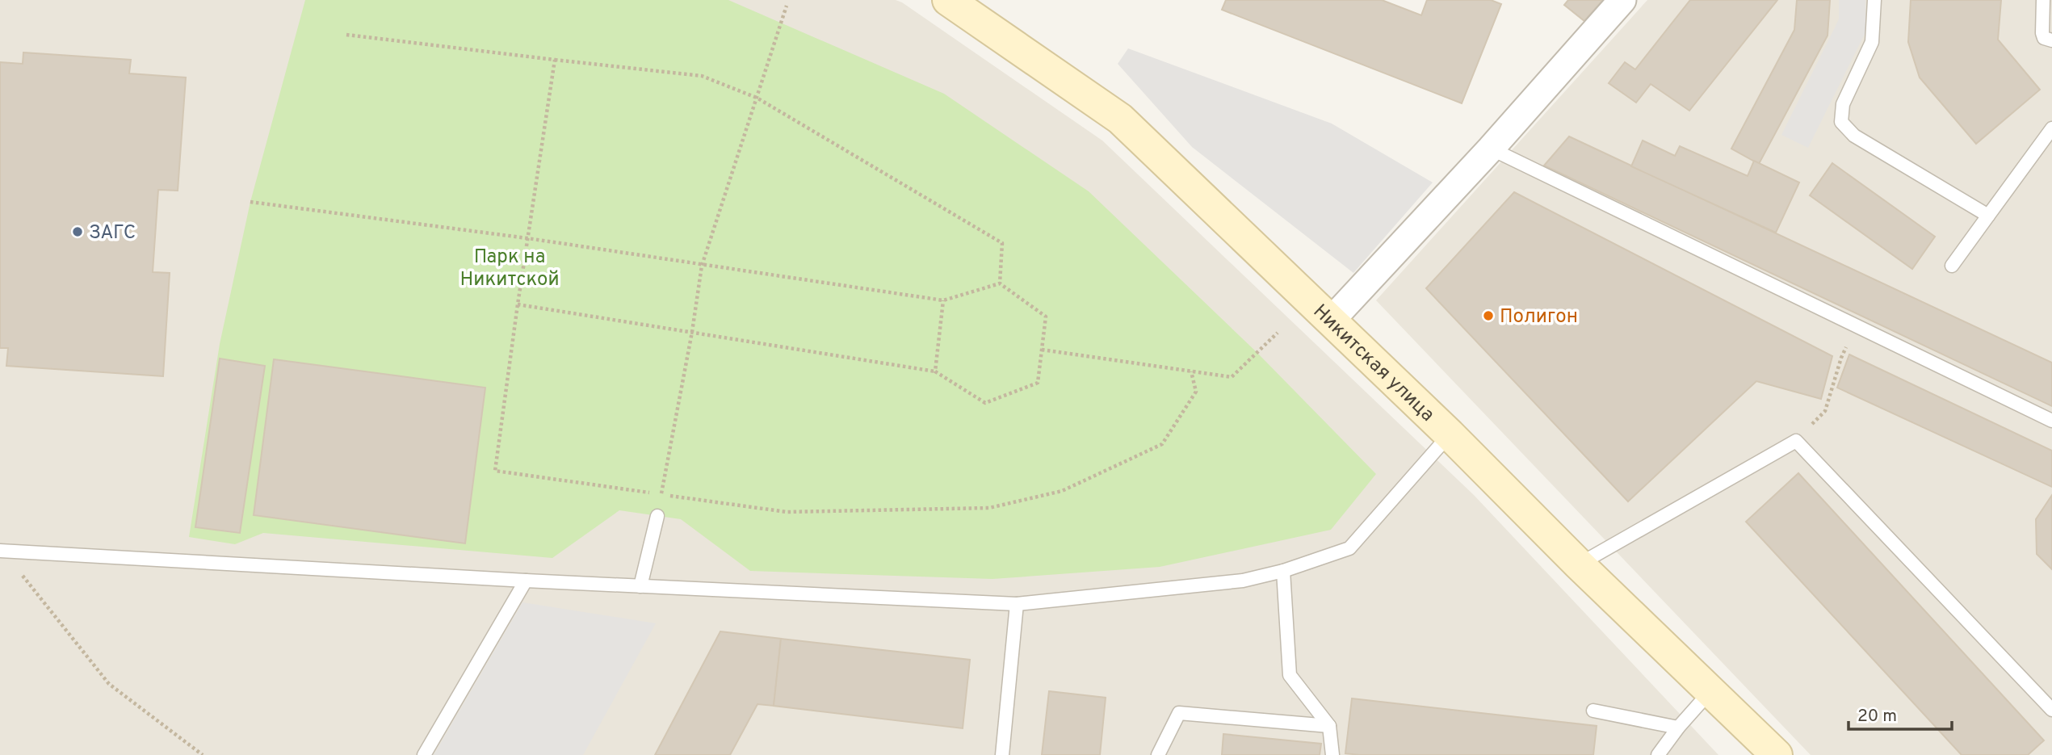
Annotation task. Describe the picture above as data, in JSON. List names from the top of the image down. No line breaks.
{"streets":{"street":["Никитская улица"]},"parks":["Парк на Никитской"],"places":["ЗАГС","Полигон"],"scale_bar":"20 m"}
